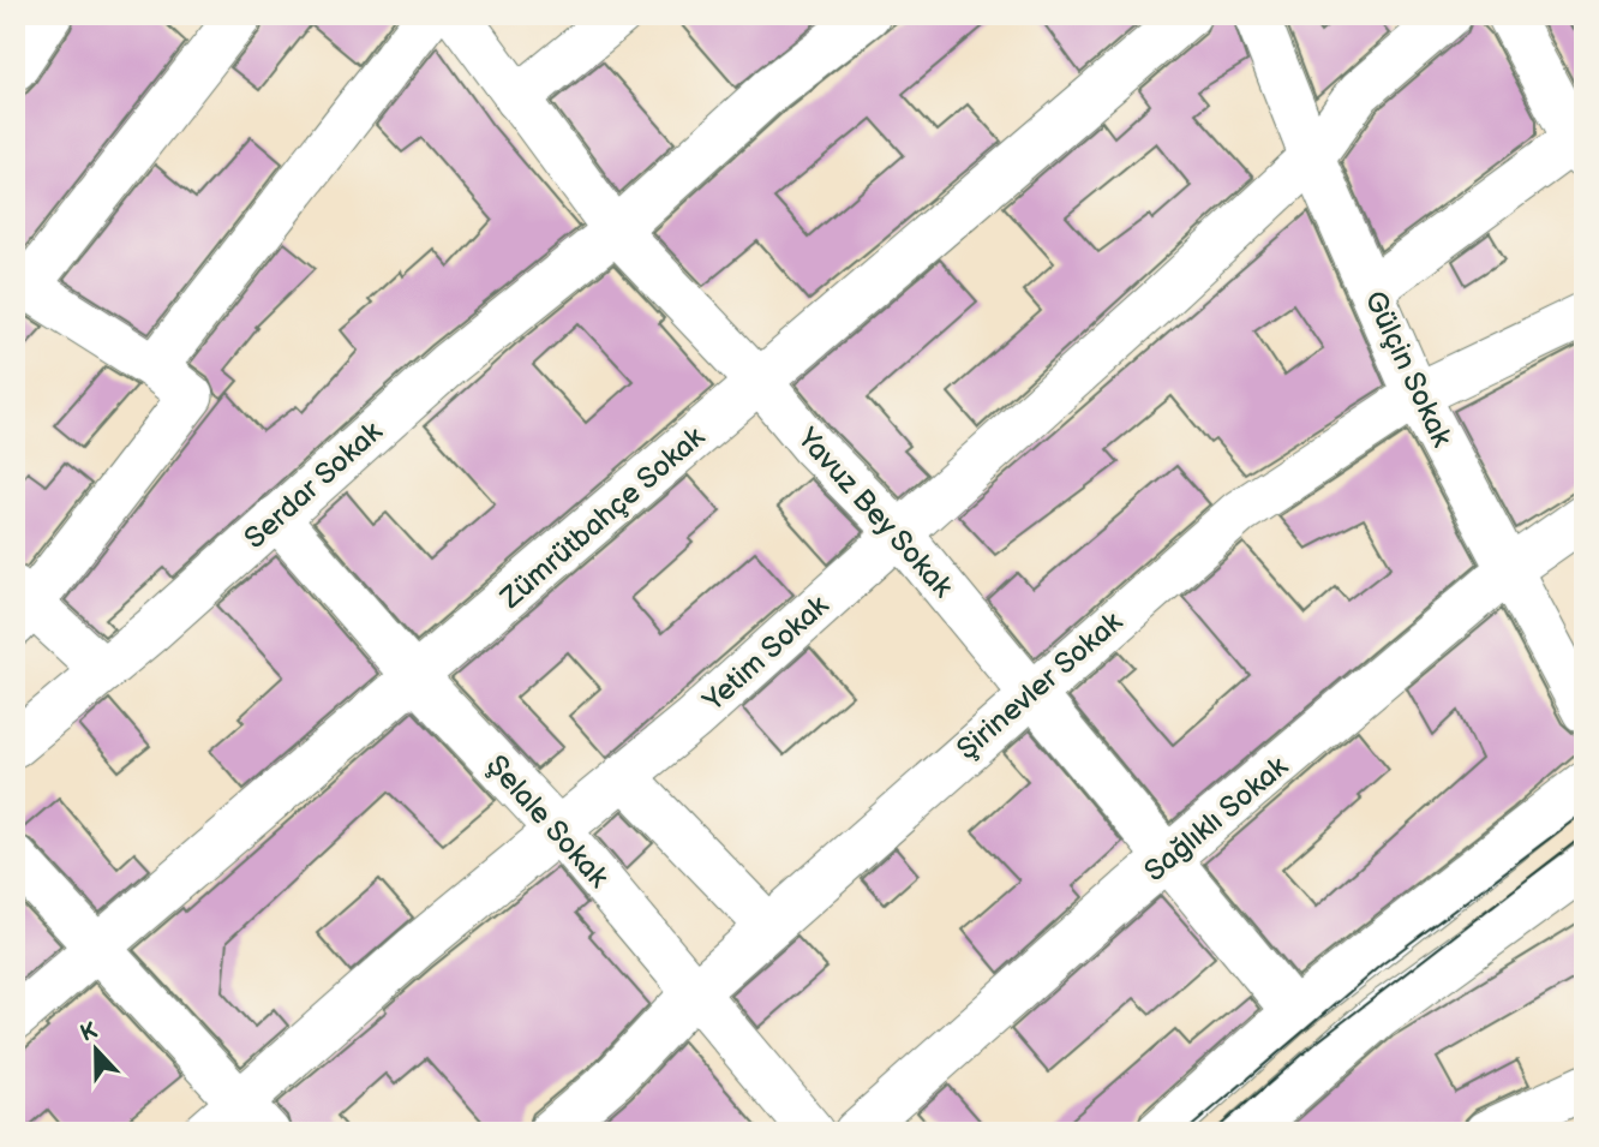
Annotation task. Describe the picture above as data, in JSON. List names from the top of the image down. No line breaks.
{"streets":{"street":["Gülçin Sokak","Serdar Sokak","Yavuz Bey Sokak","Zümrütbahçe Sokak","Yetim Sokak","Şirinevler Sokak","Sağlıklı Sokak","Şelale Sokak"]},"crossings":[["Gülçin Sokak","Yetim Sokak"],["Gülçin Sokak","Şirinevler Sokak"],["Gülçin Sokak","Sağlıklı Sokak"],["Serdar Sokak","Yavuz Bey Sokak"],["Serdar Sokak","Şelale Sokak"],["Yavuz Bey Sokak","Zümrütbahçe Sokak"],["Yavuz Bey Sokak","Yetim Sokak"],["Yavuz Bey Sokak","Şirinevler Sokak"],["Yavuz Bey Sokak","Sağlıklı Sokak"],["Zümrütbahçe Sokak","Şelale Sokak"],["Yetim Sokak","Şelale Sokak"],["Şirinevler Sokak","Şelale Sokak"]],"north":"top"}
